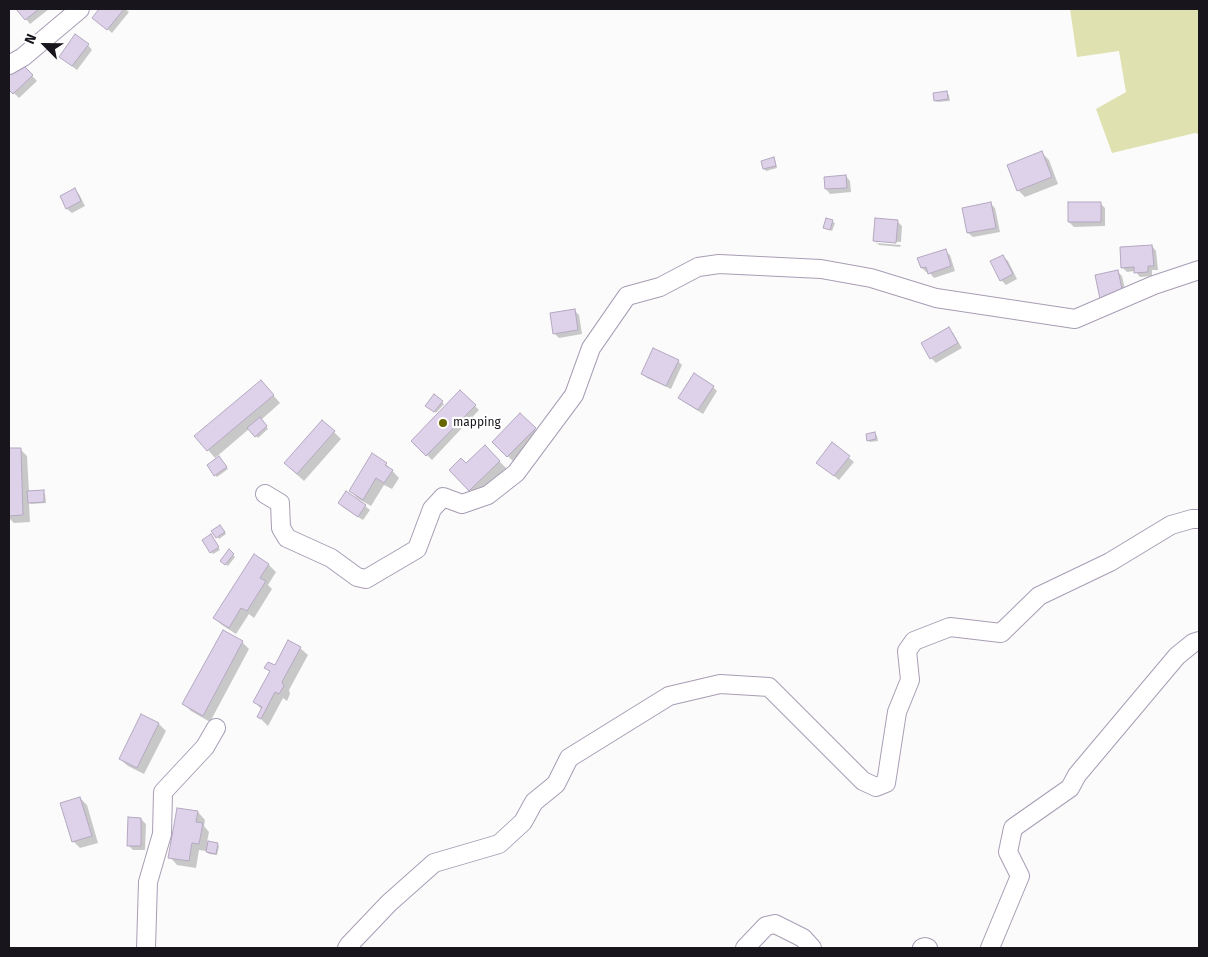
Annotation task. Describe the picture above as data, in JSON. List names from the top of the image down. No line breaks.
{"places":["mapping"],"north":"top left"}
